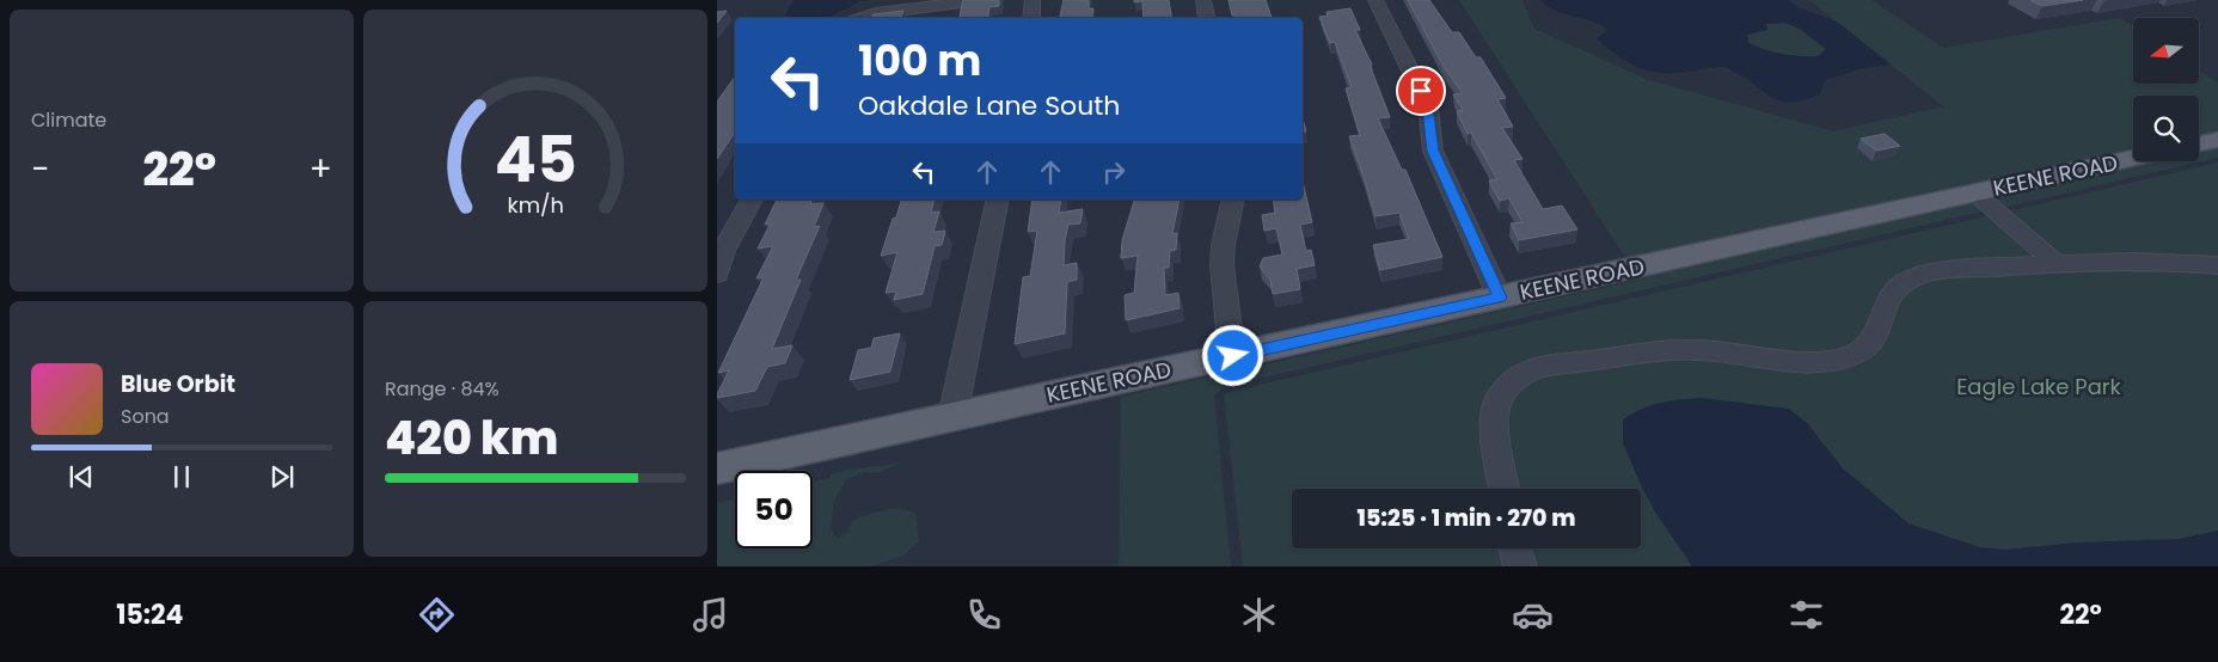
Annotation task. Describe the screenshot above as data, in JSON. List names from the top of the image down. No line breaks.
{"streets":{"main road":["KEENE ROAD"]},"parks":["Eagle Lake Park"],"north":"left","page":{"tile":["Climate",["Range · 84%","420 km"]],"turn":["100 m","Oakdale Lane South"],"heat":["−","22°","+"],"song":["Blue Orbit","Sona"],"limit":"50","trip":"15:25 · 1 min · 270 m","tabs":["15:24","22°"],"gauge":["45","km/h"]}}
